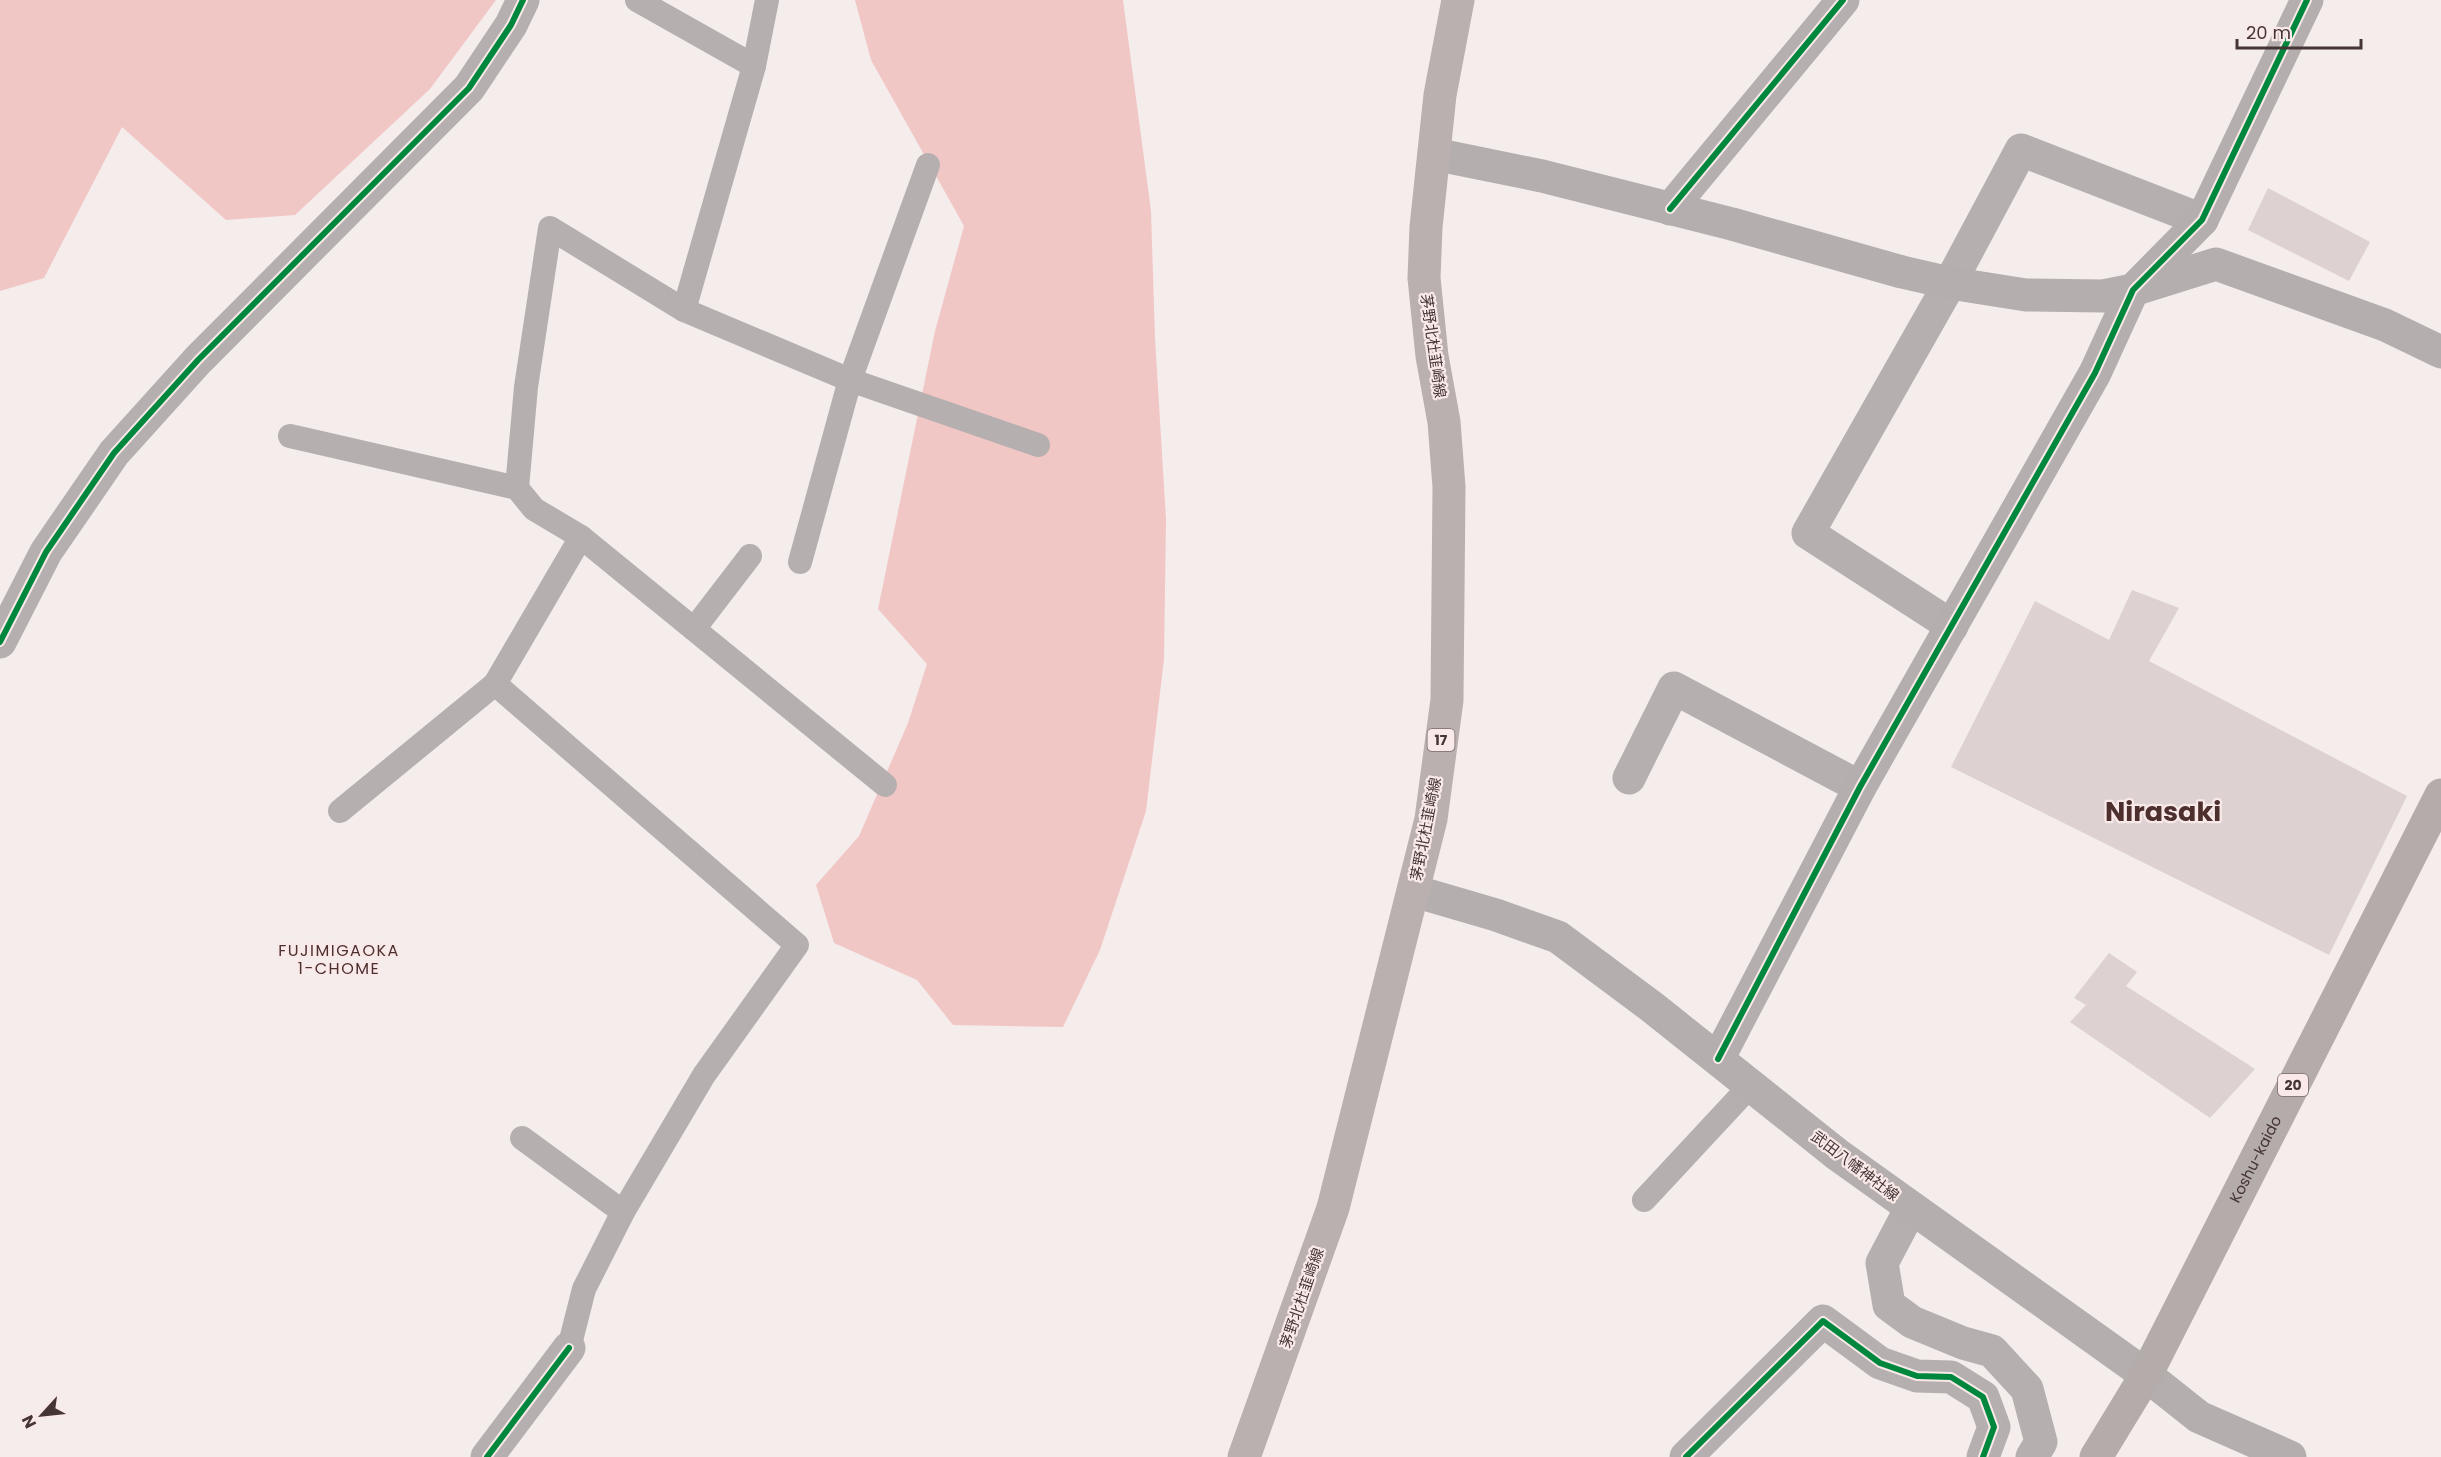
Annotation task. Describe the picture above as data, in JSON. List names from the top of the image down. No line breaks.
{"streets":{"highway":["20","Koshu-kaido"],"main road":["茅野北杜韮崎線","17"],"street":["武田八幡神社線"]},"crossings":[["茅野北杜韮崎線","武田八幡神社線"],["Koshu-kaido","武田八幡神社線"]],"districts":["Nirasaki","FUJIMIGAOKA 1-CHOME"],"scale_bar":"20 m","north":"bottom left"}
